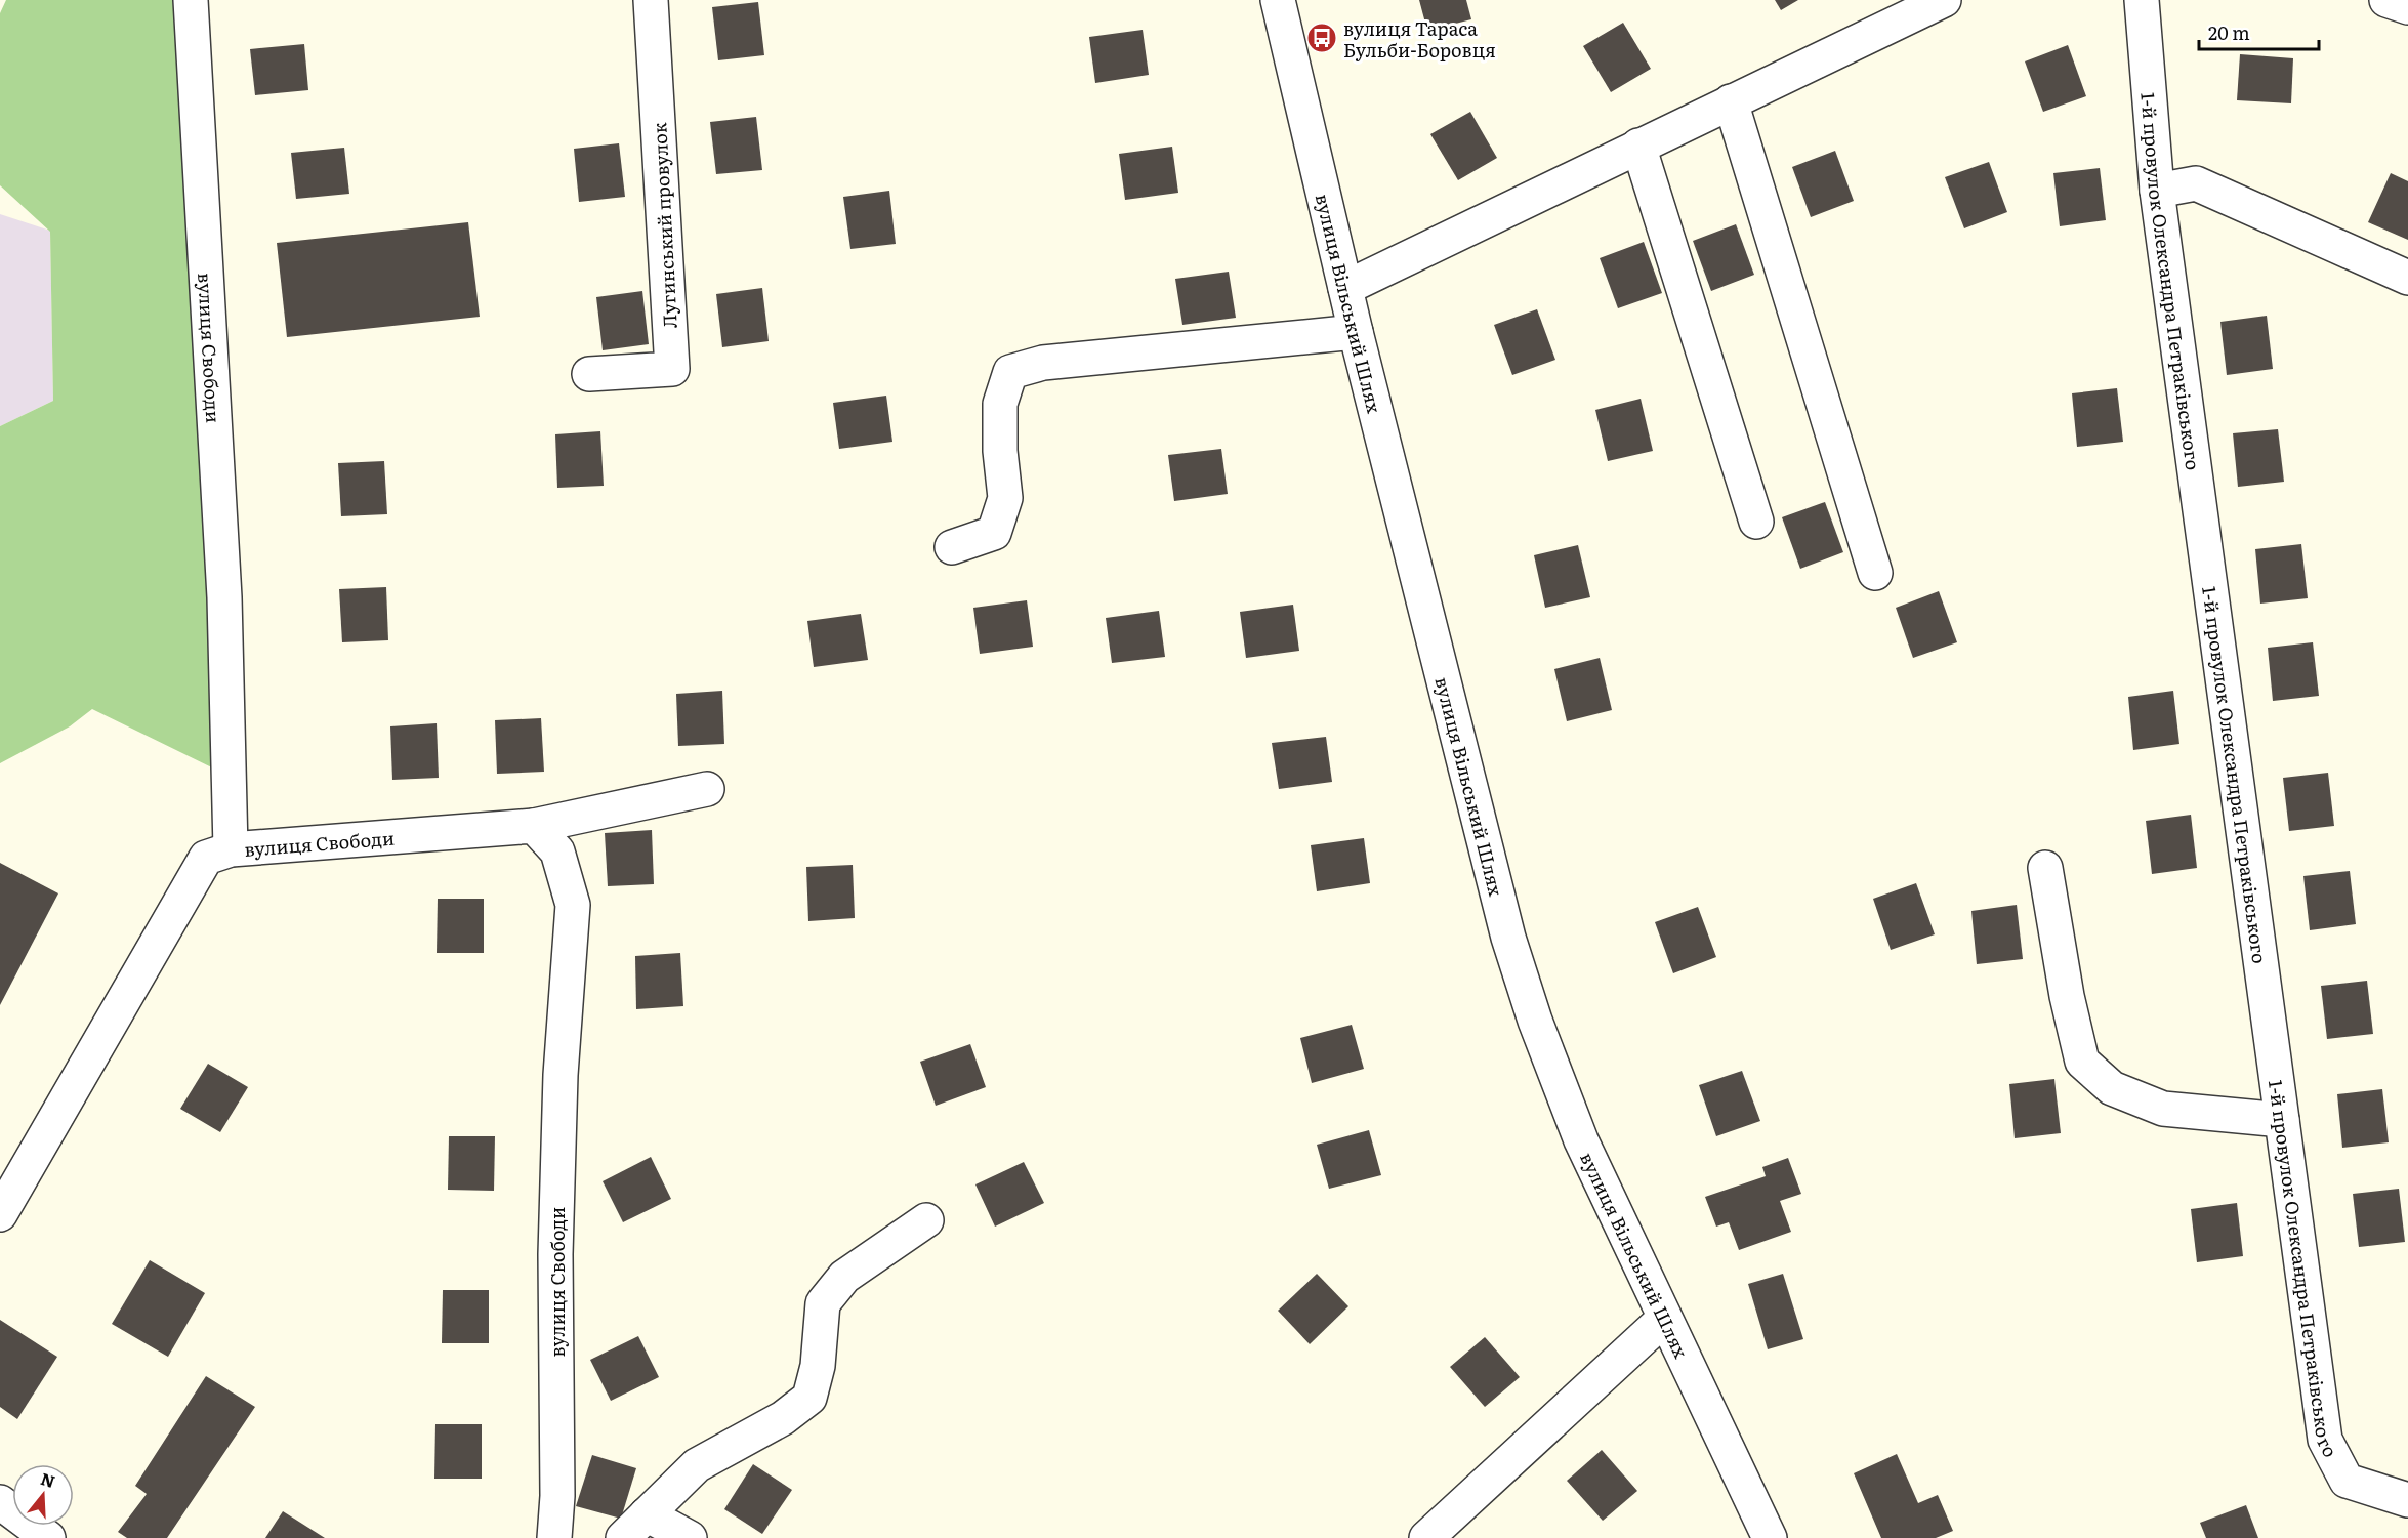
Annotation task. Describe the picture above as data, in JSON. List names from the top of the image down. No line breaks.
{"streets":{"street":["Лугинський провулок","1-й провулок Олександра Петраківського","вулиця Вільський Шлях","вулиця Свободи"]},"places":{"bus stop":["вулиця Тараса Бульби-Боровця"]},"scale_bar":"20 m","north":"top"}
